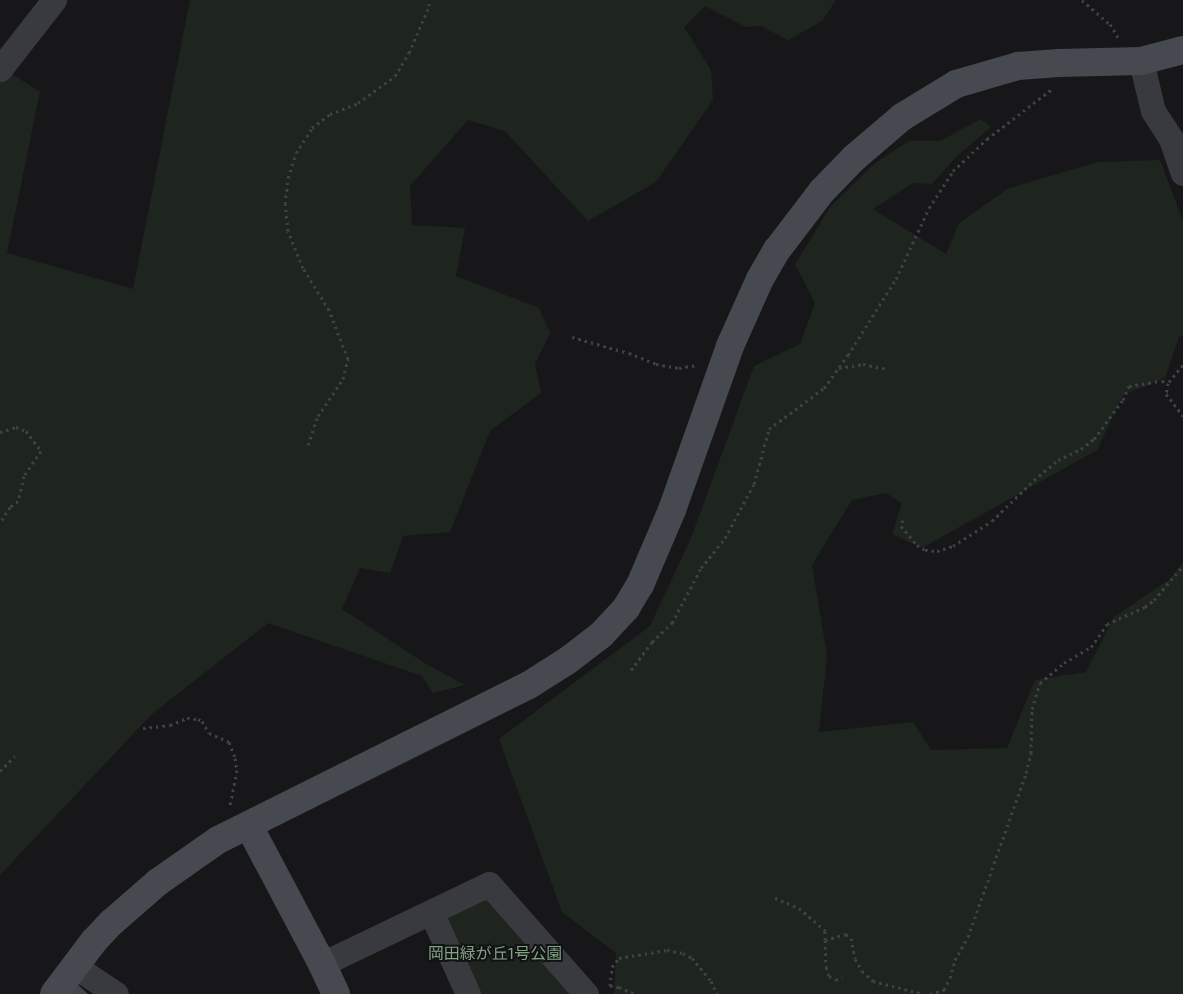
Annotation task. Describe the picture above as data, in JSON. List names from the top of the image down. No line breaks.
{"parks":["岡田緑が丘1号公園"]}
